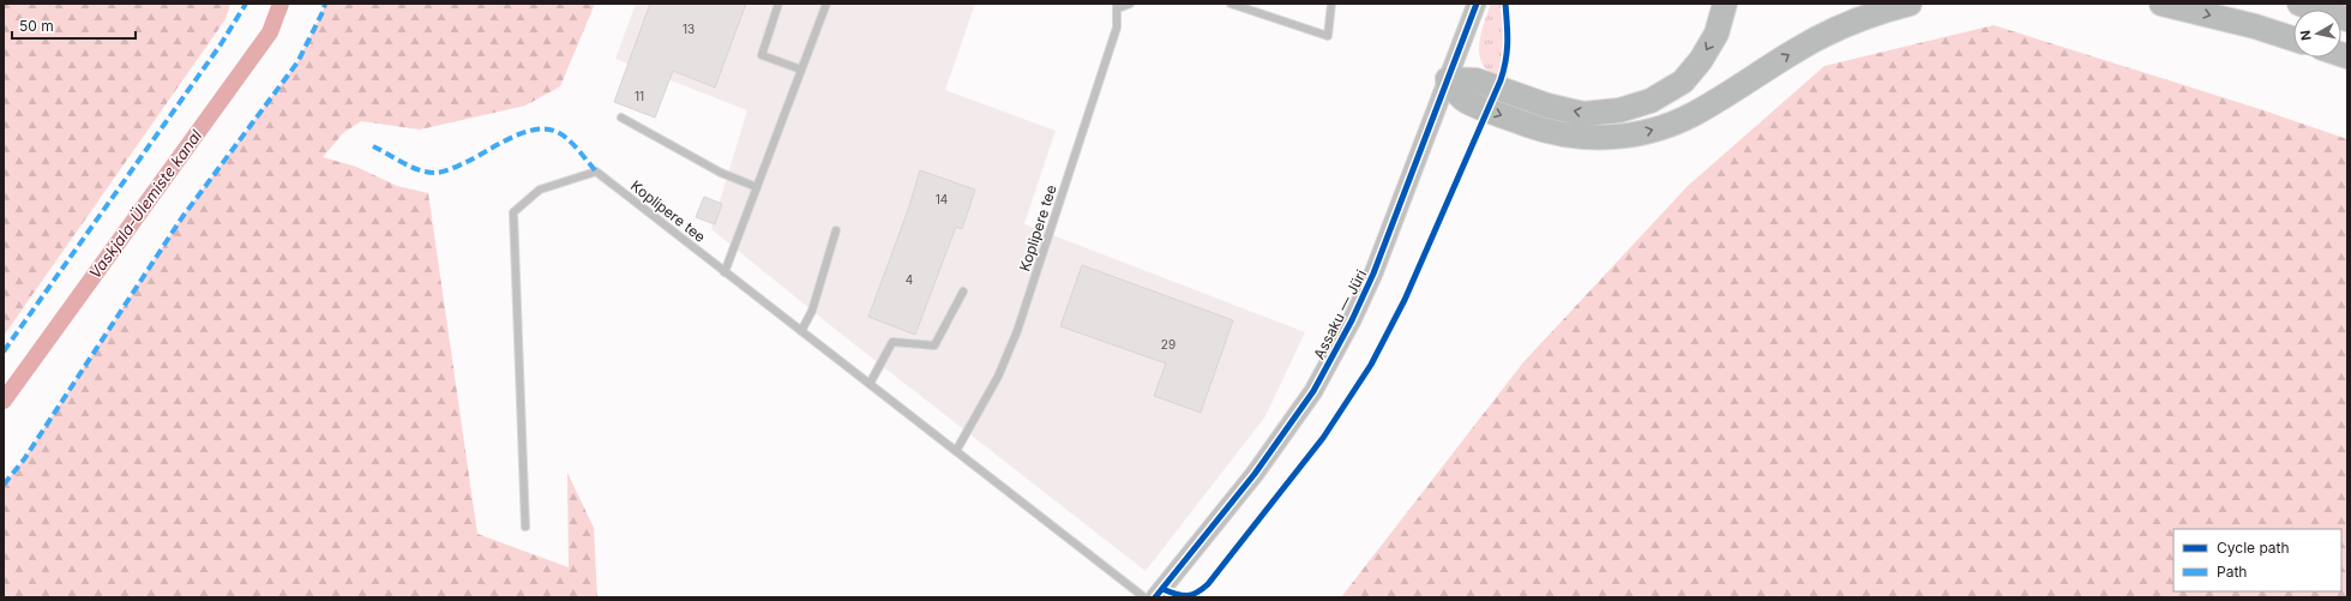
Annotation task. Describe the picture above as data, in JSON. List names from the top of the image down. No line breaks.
{"streets":{"street":["Assaku — Jüri"],"lane":["Koplipere tee"]},"water":["Vaskjala-Ülemiste kanal"],"house_numbers":["13","11","14","4","29"],"legend":["Cycle path","Path"],"scale_bar":"50 m","north":"left"}
